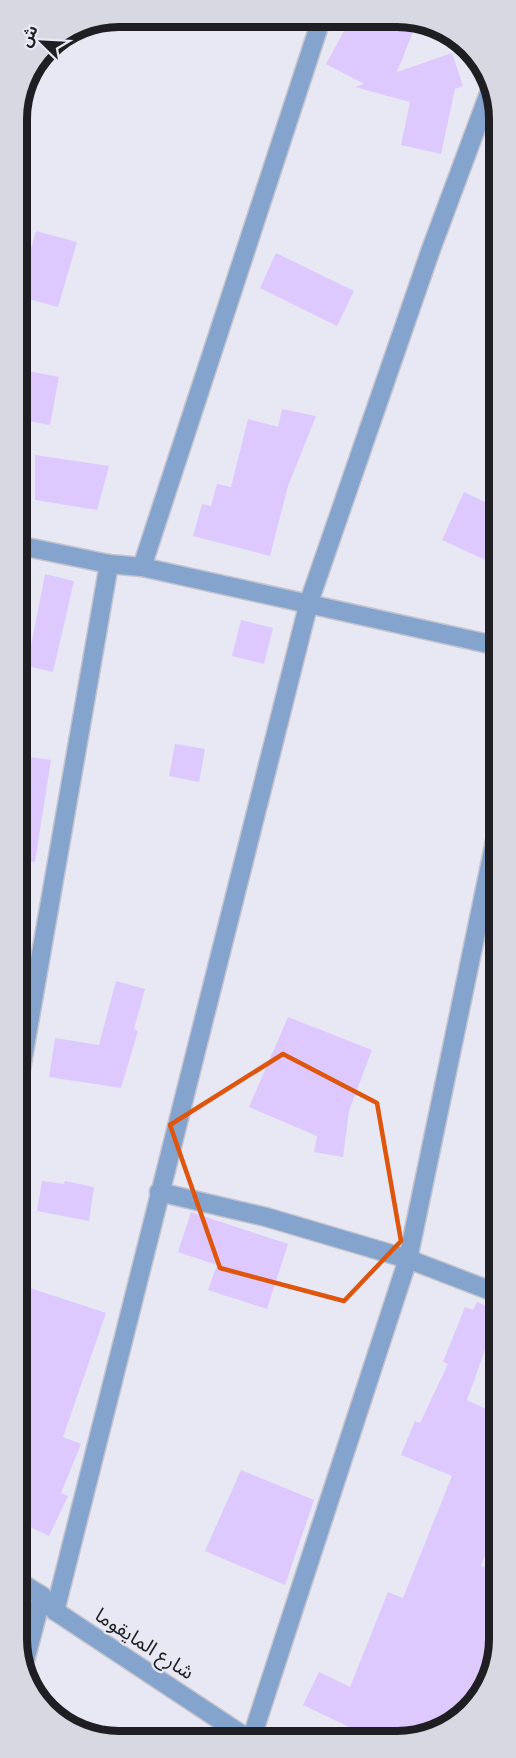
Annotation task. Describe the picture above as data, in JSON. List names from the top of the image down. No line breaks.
{"streets":{"street":["شارع المايقوما"]},"north":"top left"}
